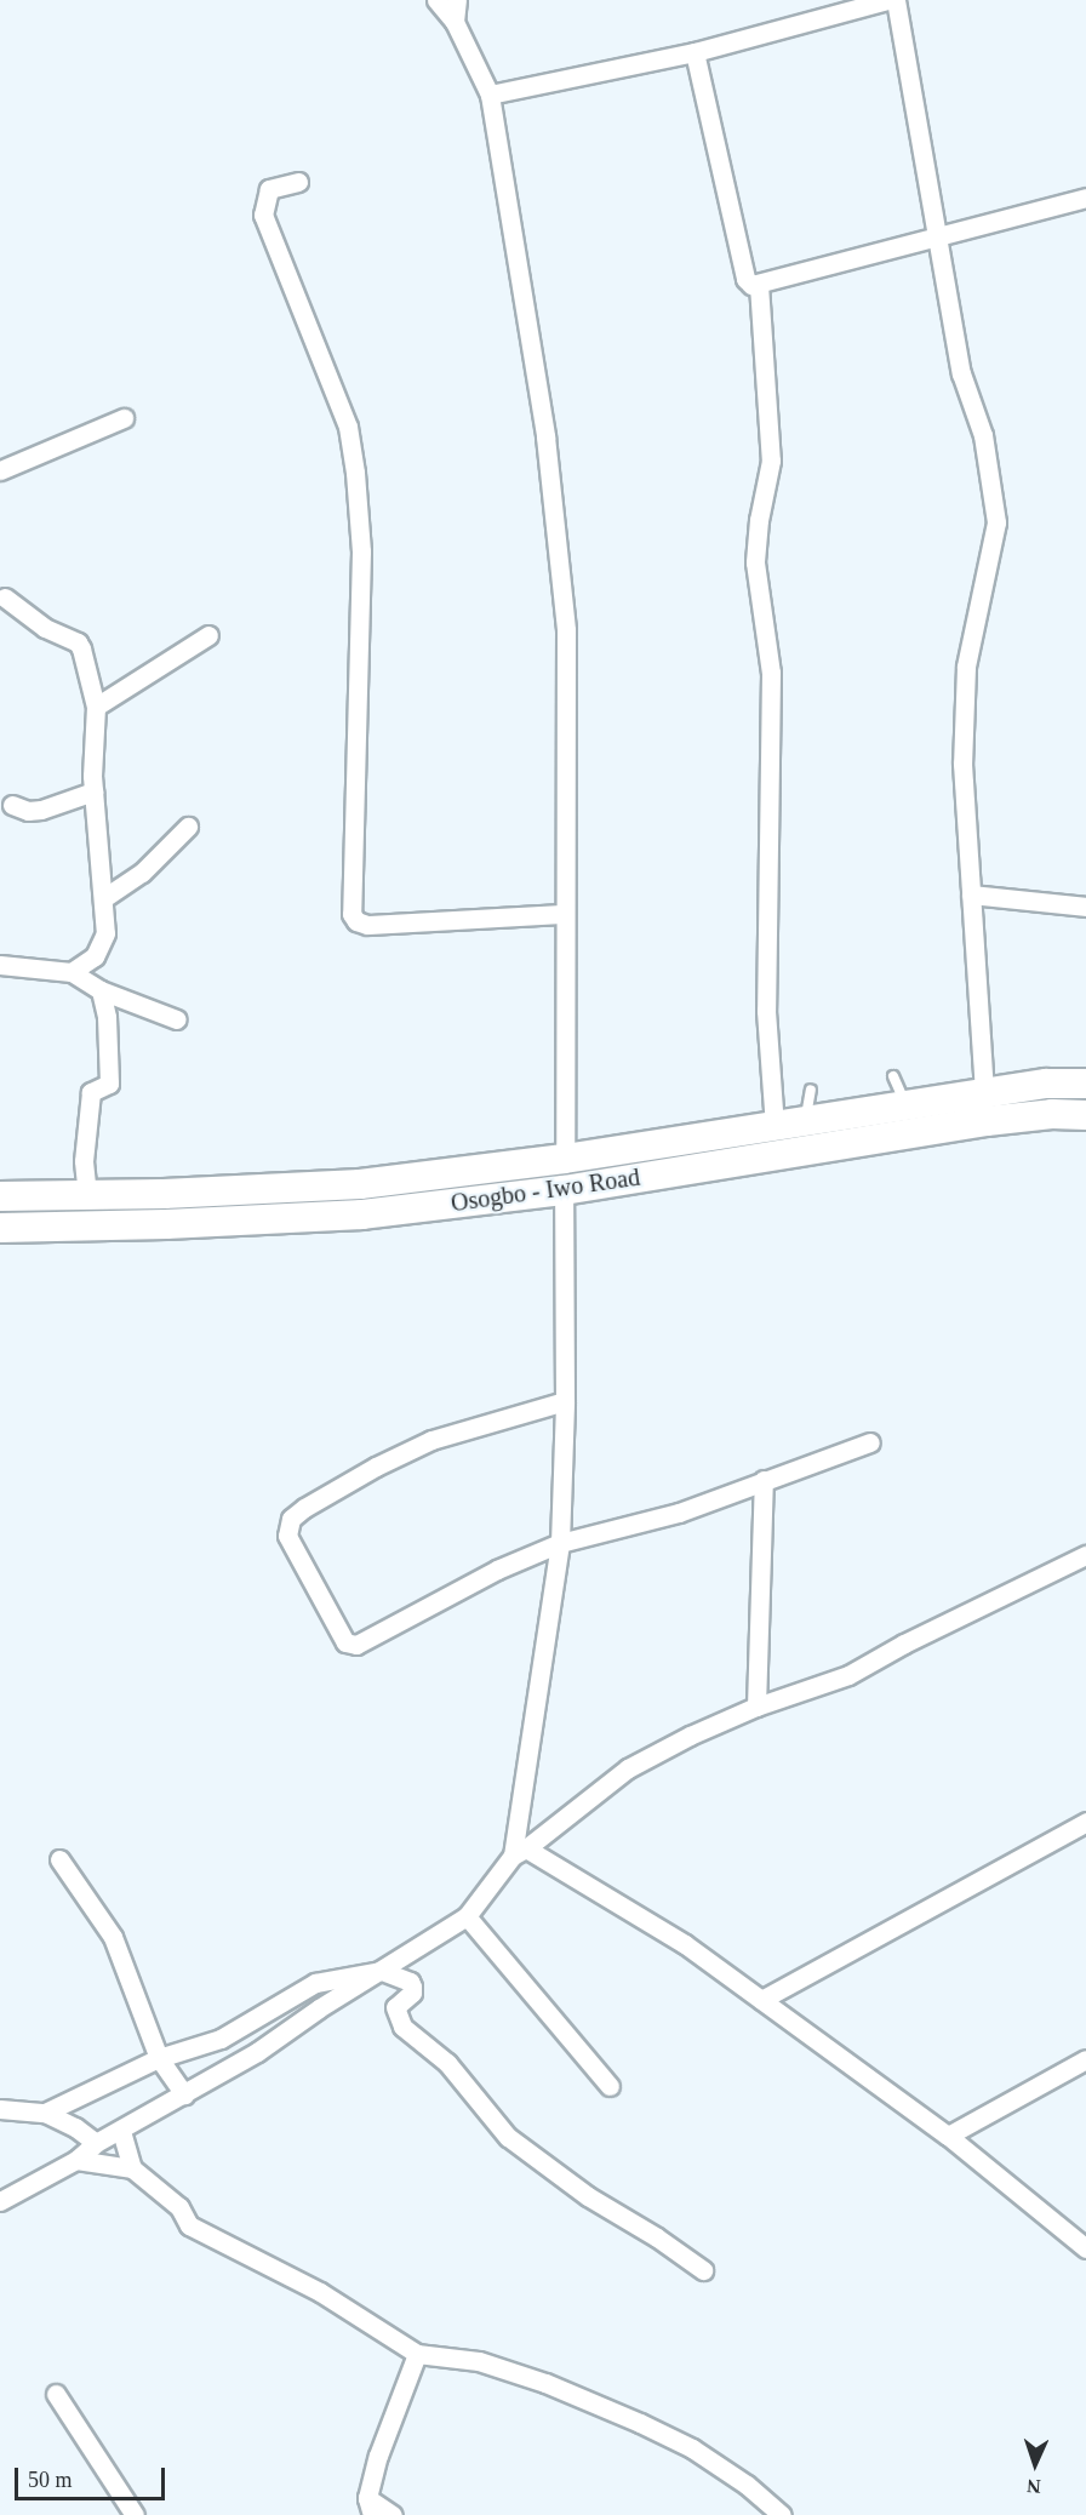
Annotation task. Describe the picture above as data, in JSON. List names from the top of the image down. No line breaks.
{"streets":{"main road":["Osogbo - Iwo Road"]},"scale_bar":"50 m","north":"bottom"}
